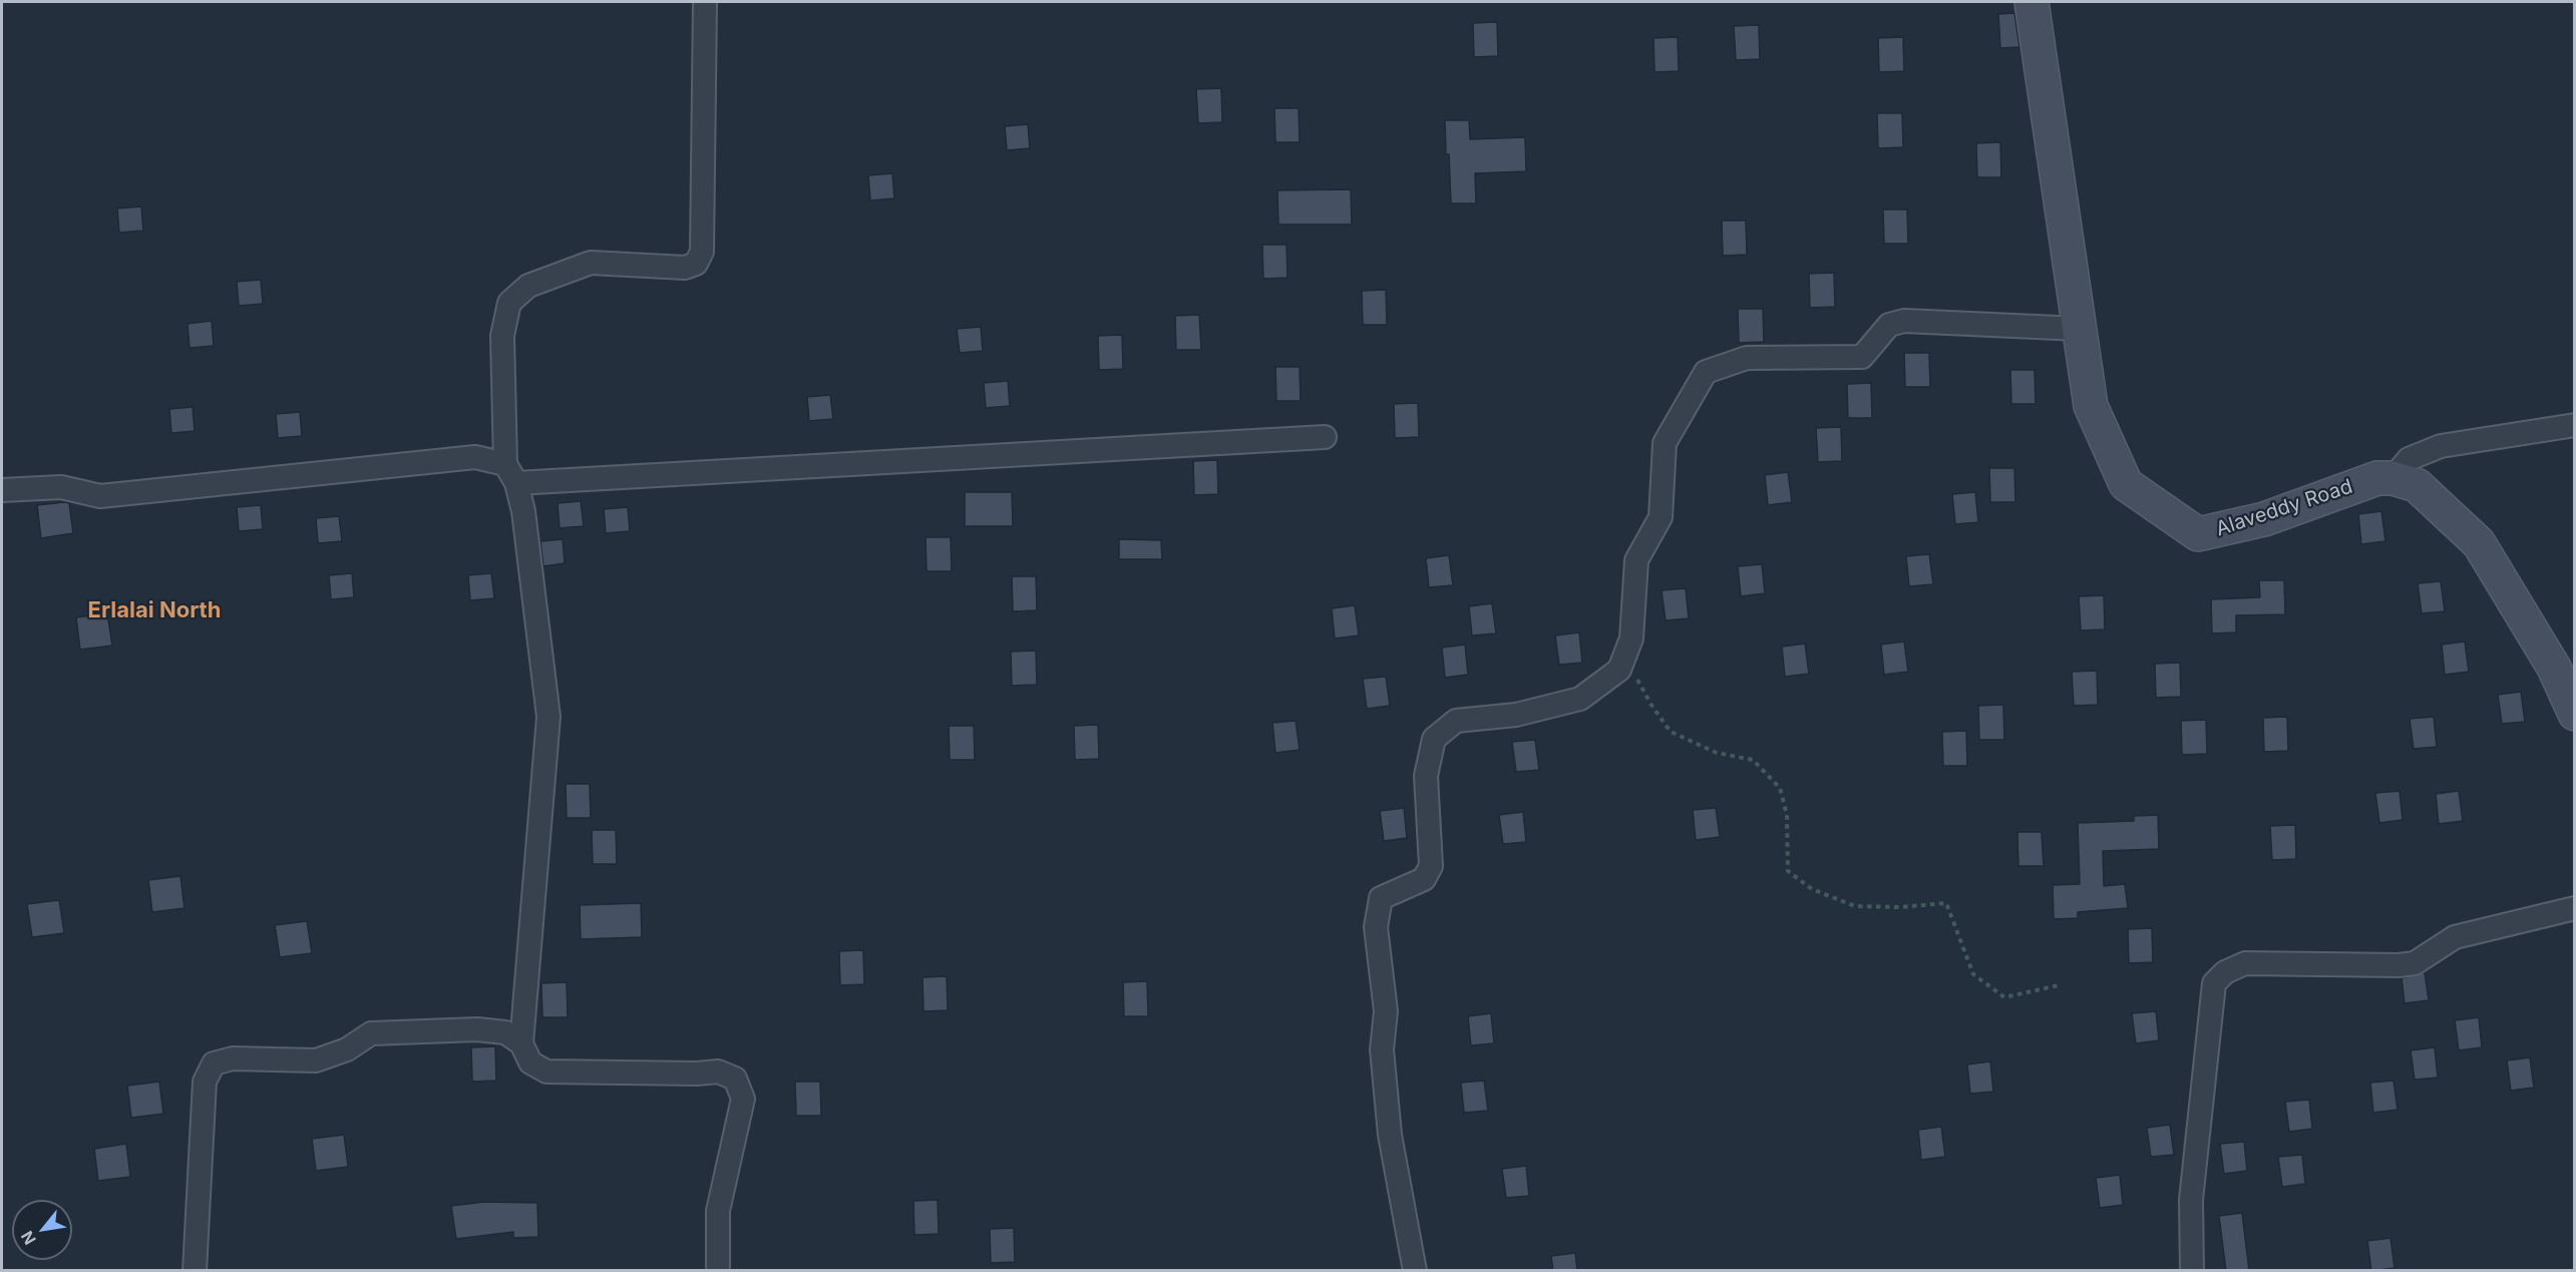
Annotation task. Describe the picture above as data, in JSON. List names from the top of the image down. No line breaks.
{"streets":{"street":["Alaveddy Road"]},"districts":["Erlalai North"],"north":"bottom left"}
